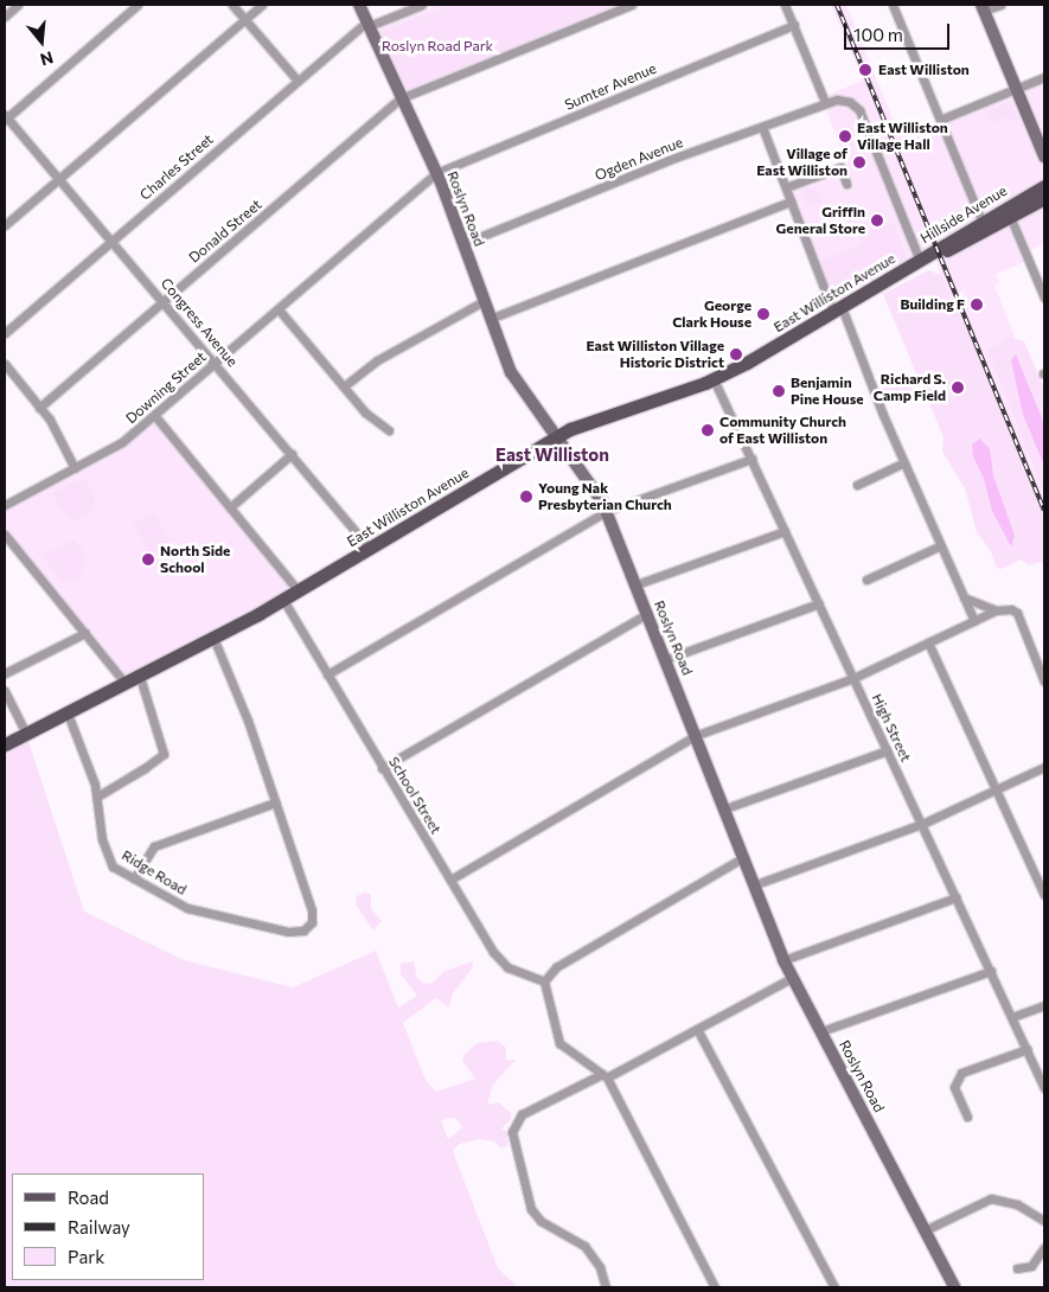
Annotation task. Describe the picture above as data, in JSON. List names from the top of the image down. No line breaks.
{"streets":{"main road":["Roslyn Road","Hillside Avenue","East Williston Avenue"],"street":["Sumter Avenue","Ogden Avenue","Charles Street","Donald Street","Congress Avenue","Downing Street","High Street","School Street","Ridge Road"]},"crossings":[["Sumter Avenue","Roslyn Road"],["Sumter Avenue","Downing Street"],["Ogden Avenue","Roslyn Road"],["Charles Street","Roslyn Road"],["Charles Street","Congress Avenue"],["Roslyn Road","Donald Street"],["Roslyn Road","East Williston Avenue"],["Roslyn Road","Downing Street"],["Hillside Avenue","East Williston Avenue"],["Donald Street","Congress Avenue"],["East Williston Avenue","Congress Avenue"],["East Williston Avenue","High Street"],["East Williston Avenue","School Street"],["East Williston Avenue","Ridge Road"],["Congress Avenue","Downing Street"]],"districts":["East Williston"],"parks":["Roslyn Road Park"],"places":["East Williston","East Williston Village Hall","Village of East Williston","Griffin General Store","Building F","George Clark House","East Williston Village Historic District","Richard S. Camp Field","Benjamin Pine House","Community Church of East Williston","Young Nak Presbyterian Church","North Side School"],"legend":["Road","Railway","Park"],"scale_bar":"100 m","north":"bottom"}
